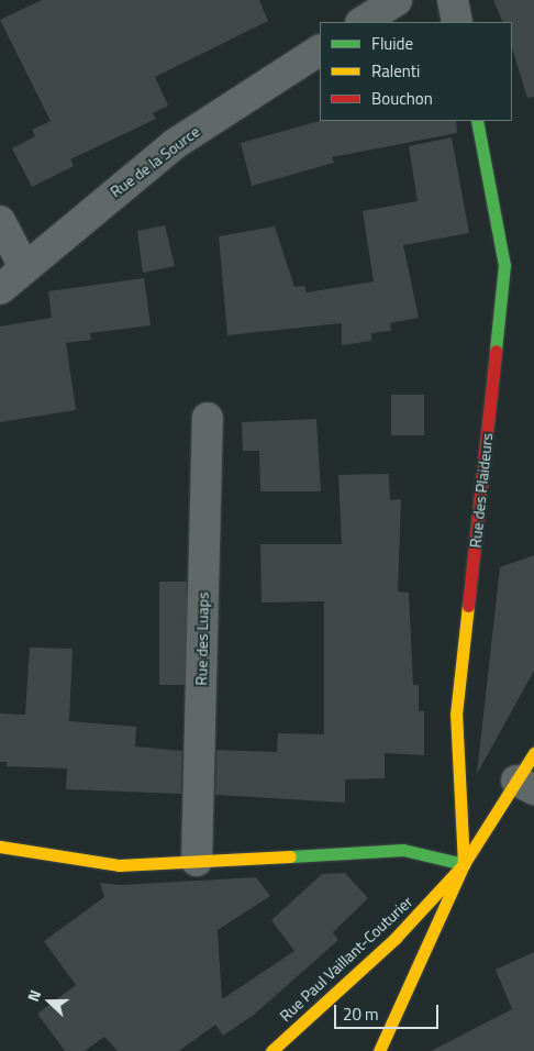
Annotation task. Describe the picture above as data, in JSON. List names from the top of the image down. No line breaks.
{"streets":{"street":["Rue de la Source","Rue des Plaideurs","Rue des Luaps","Rue Paul Vaillant-Couturier"]},"crossings":[["Rue des Plaideurs","Rue Paul Vaillant-Couturier"]],"legend":["Fluide","Ralenti","Bouchon"],"scale_bar":"20 m","north":"left"}
